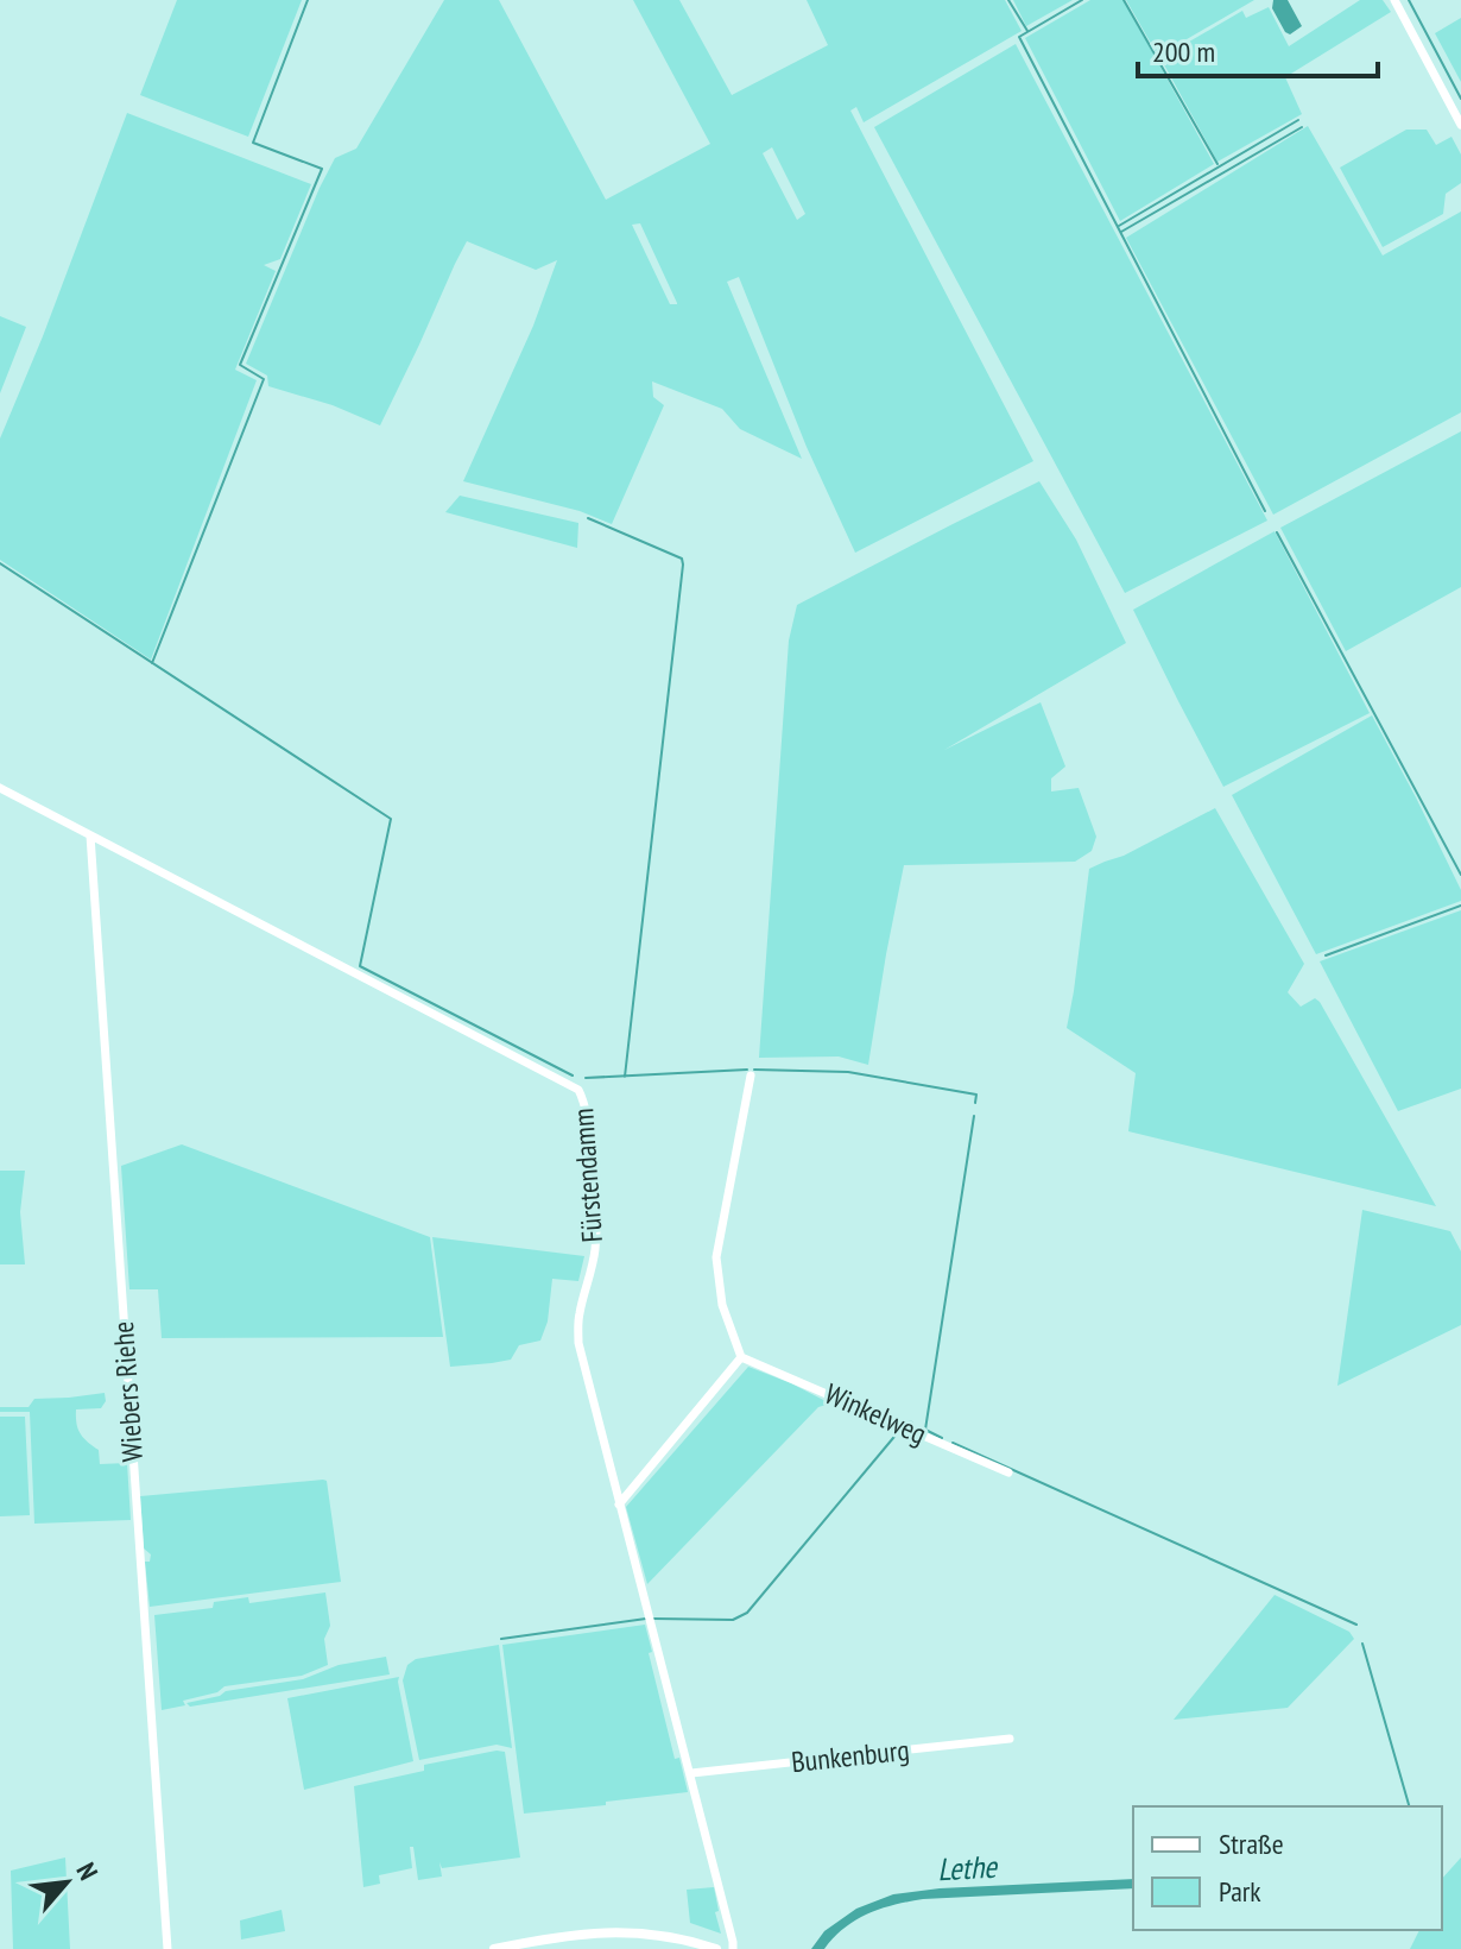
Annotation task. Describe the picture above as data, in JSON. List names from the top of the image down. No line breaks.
{"streets":{"street":["Fürstendamm","Wiebers Riehe","Winkelweg","Bunkenburg"]},"crossings":[["Fürstendamm","Wiebers Riehe"],["Fürstendamm","Bunkenburg"]],"water":["Lethe"],"legend":["Straße","Park"],"scale_bar":"200 m","north":"top right"}
